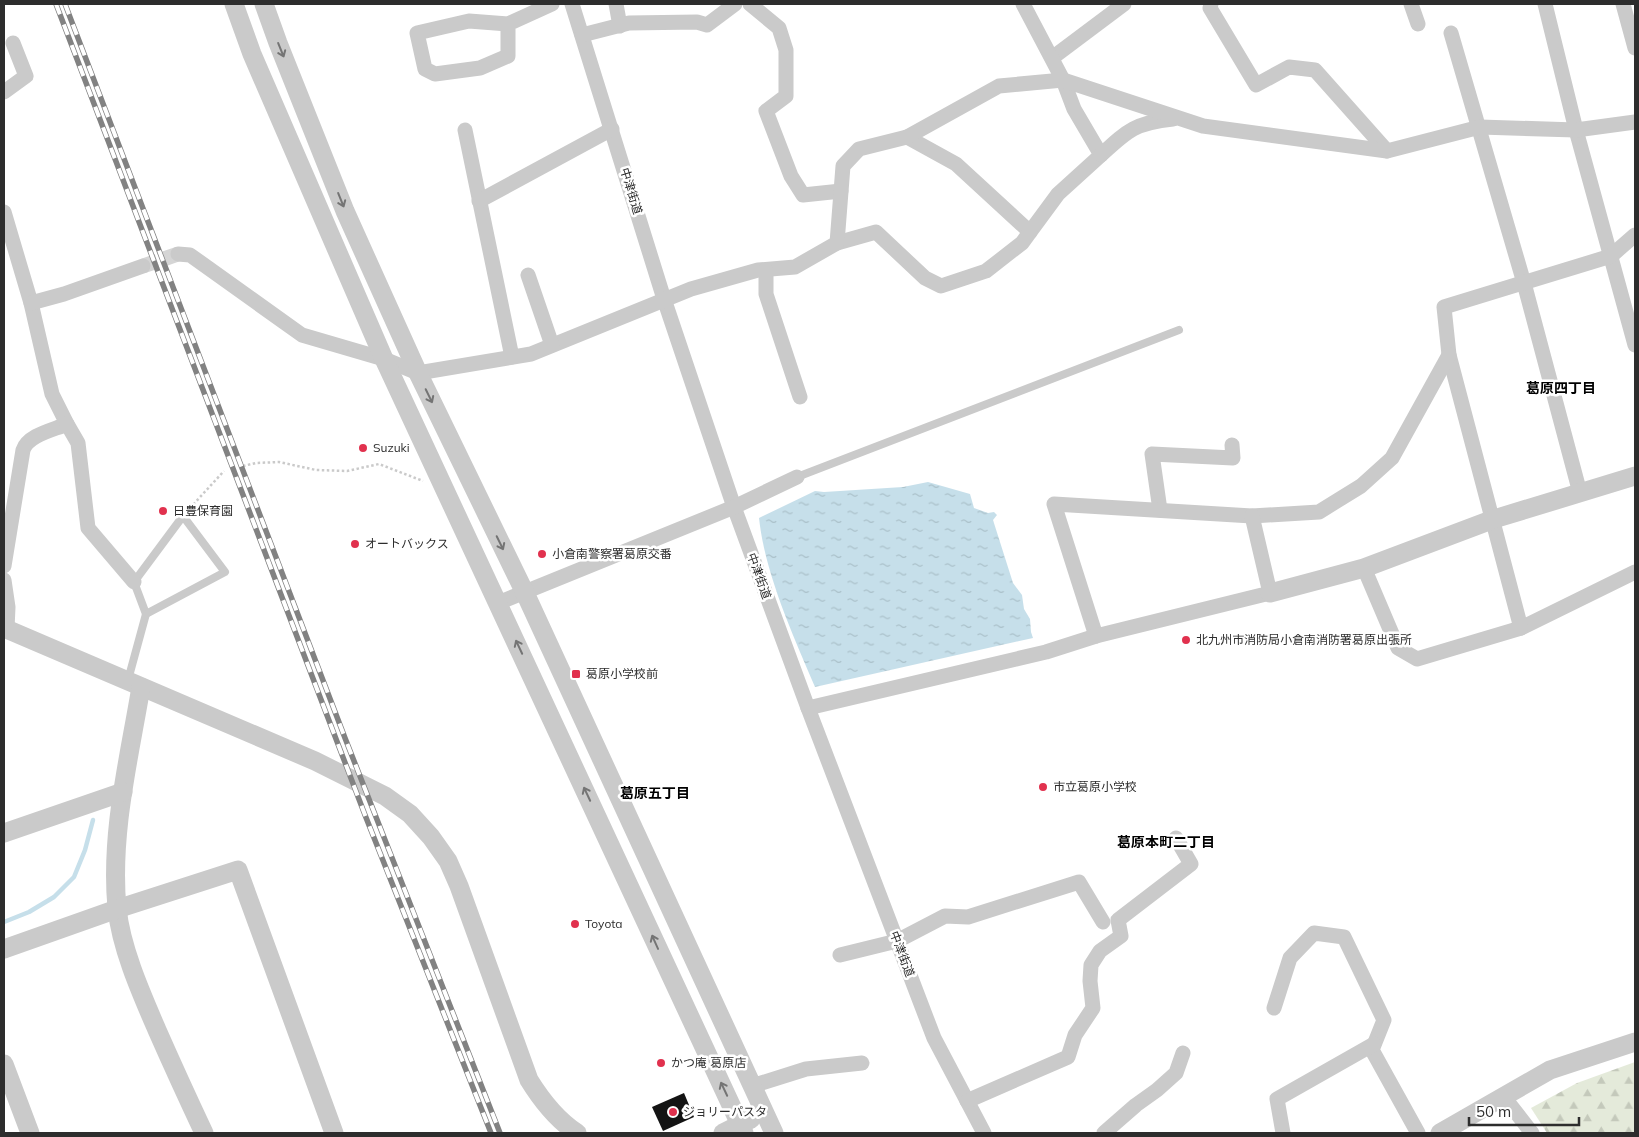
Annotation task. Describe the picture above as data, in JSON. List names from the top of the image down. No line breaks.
{"streets":{"street":["中津街道"]},"districts":["葛原四丁目","葛原五丁目","葛原本町二丁目"],"places":{"other":["Suzuki","日豊保育園","オートバックス","小倉南警察署葛原交番","北九州市消防局小倉南消防署葛原出張所","市立葛原小学校","Toyota","かつ庵 葛原店","ジョリーパスタ"],"transit":["葛原小学校前"]},"scale_bar":"50 m"}
